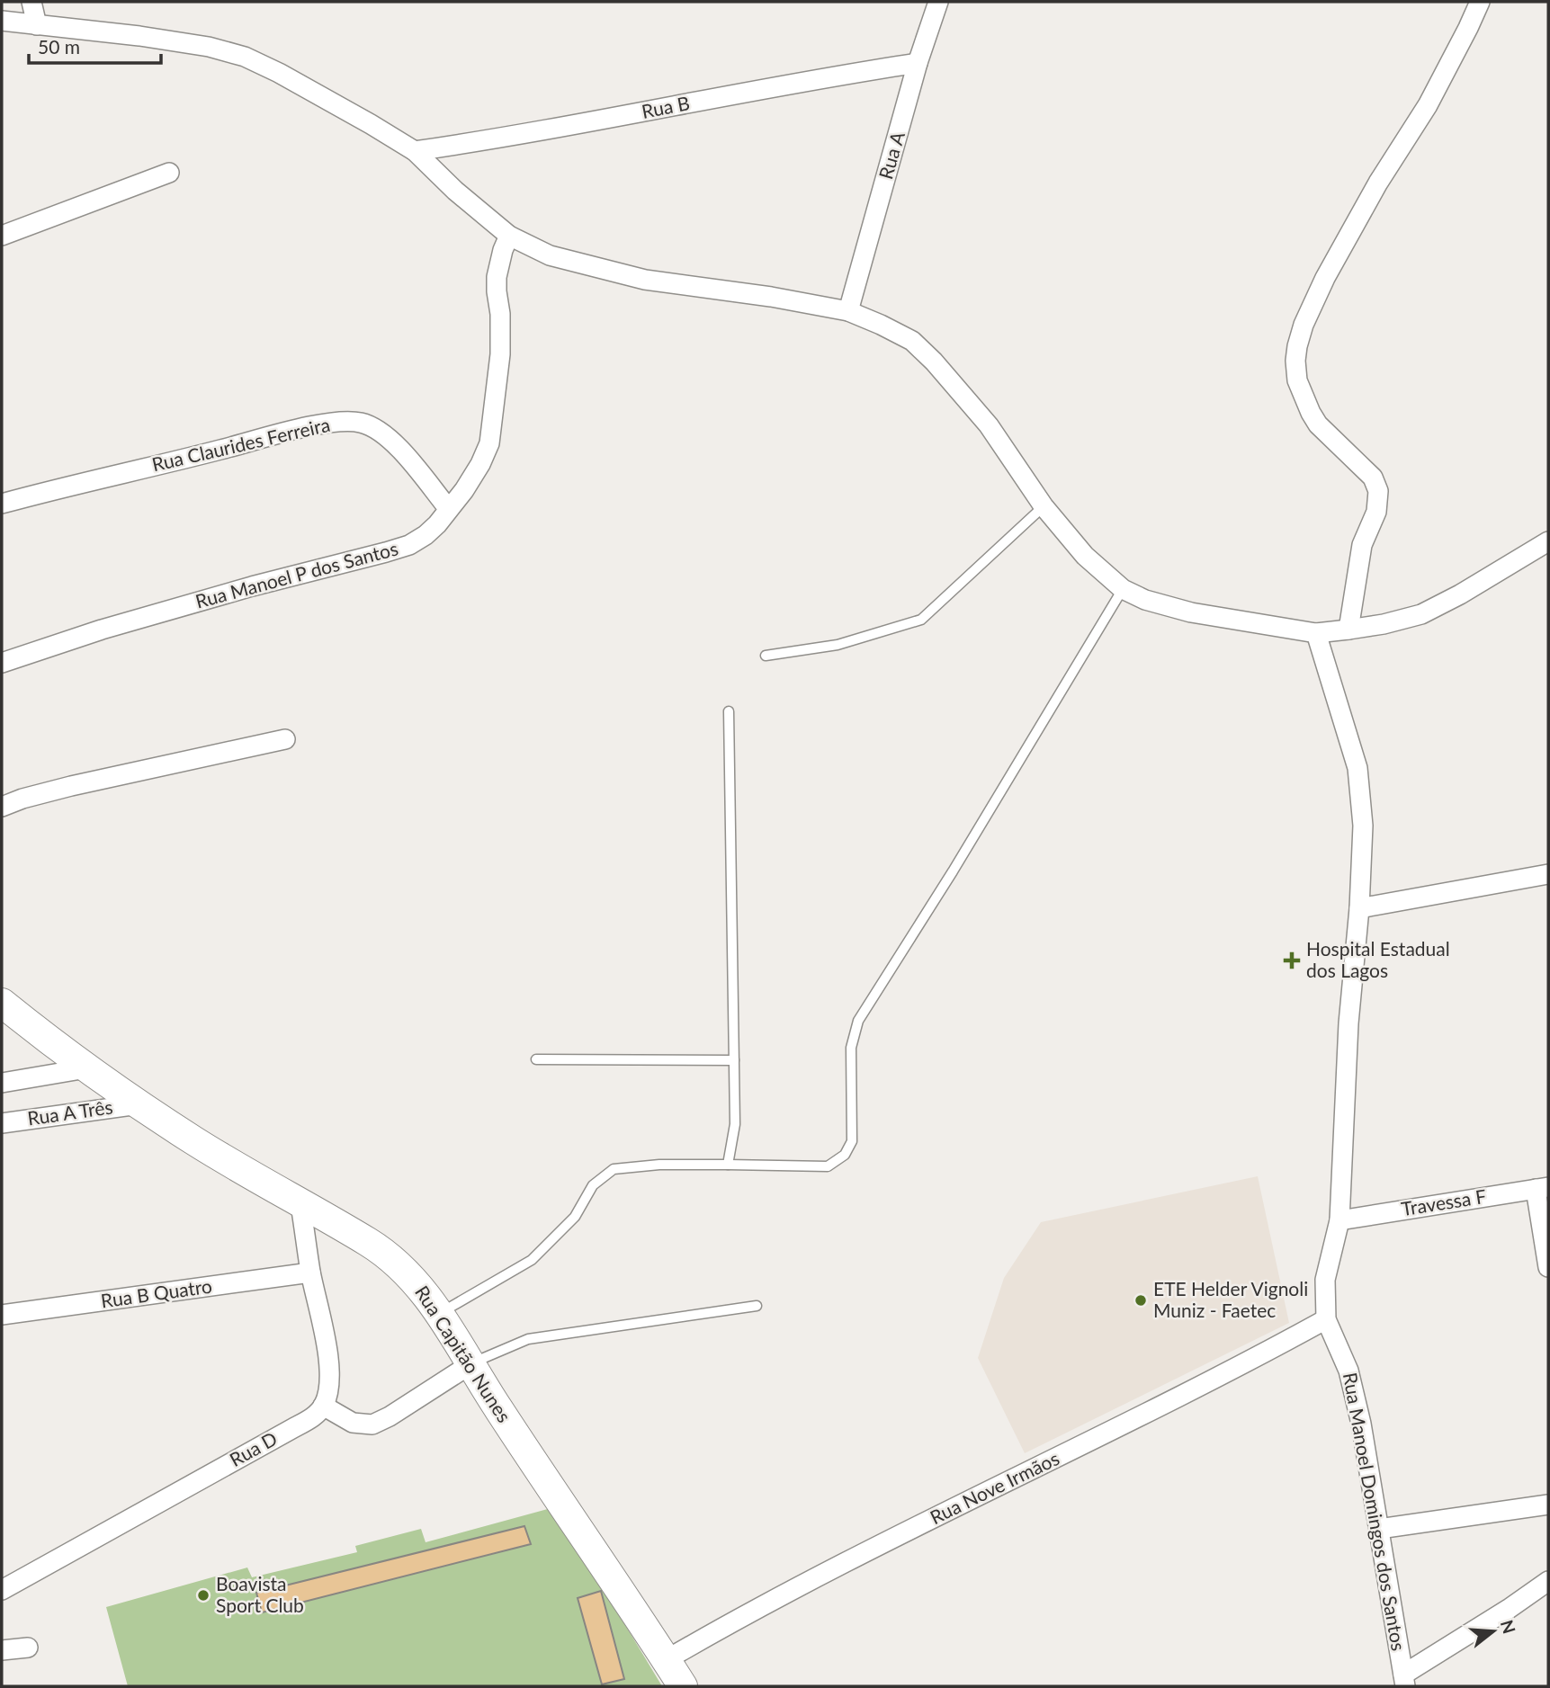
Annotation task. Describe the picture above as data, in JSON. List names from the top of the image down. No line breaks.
{"streets":{"street":["Rua B","Rua A","Rua Claurides Ferreira","Rua Manoel P dos Santos","Rua A Três","Travessa F","Rua B Quatro","Rua Capitão Nunes","Rua D","Rua Nove Irmãos","Rua Manoel Domingos dos Santos"]},"crossings":[["Rua B","Rua A"],["Rua Claurides Ferreira","Rua Manoel P dos Santos"],["Rua A Três","Rua Capitão Nunes"],["Travessa F","Rua Manoel Domingos dos Santos"],["Rua Capitão Nunes","Rua Nove Irmãos"],["Rua Nove Irmãos","Rua Manoel Domingos dos Santos"]],"places":{"health":["Hospital Estadual dos Lagos"],"other":["ETE Helder Vignoli Muniz - Faetec","Boavista Sport Club"]},"scale_bar":"50 m","north":"right"}
